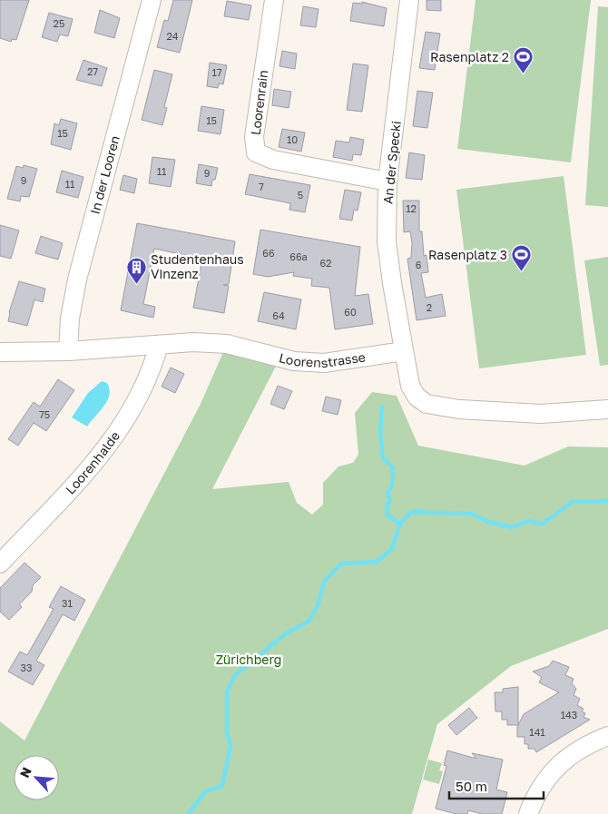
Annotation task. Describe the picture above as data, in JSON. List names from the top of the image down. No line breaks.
{"streets":{"street":["Loorenrain","An der Specki","In der Looren","Loorenstrasse","Loorenhalde"]},"crossings":[["Loorenrain","An der Specki"],["An der Specki","Loorenstrasse"],["In der Looren","Loorenstrasse"],["Loorenstrasse","Loorenhalde"]],"parks":["Zürichberg"],"places":{"sports":["Rasenplatz 2","Rasenplatz 3"],"building":["Studentenhaus Vinzenz"]},"house_numbers":["25","24","27","17","15","15","10","11","9","9","11","7","5","12","66","66a","62","6","2","60","64","75","31","33","143","141"],"scale_bar":"50 m","north":"top left"}
